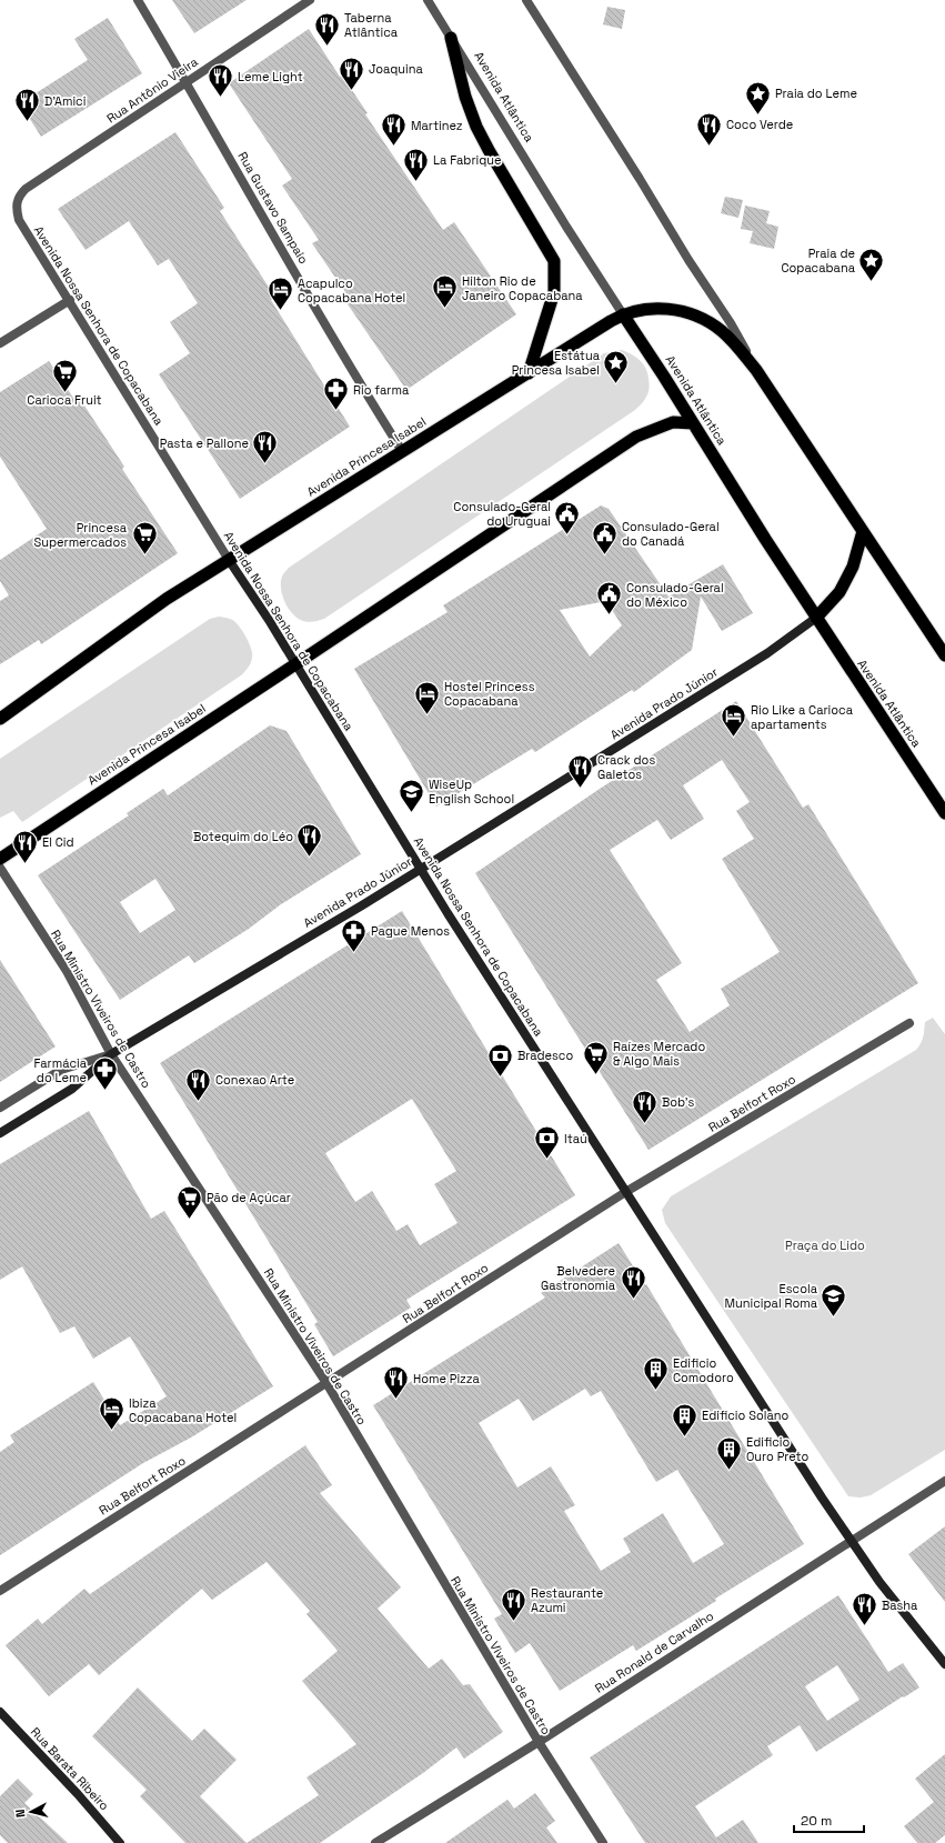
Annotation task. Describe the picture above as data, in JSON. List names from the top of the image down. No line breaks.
{"streets":{"highway":["Avenida Atlântica","Avenida Princesa Isabel"],"main road":["Avenida Nossa Senhora de Copacabana","Avenida Prado Júnior","Rua Barata Ribeiro"],"street":["Rua Antônio Vieira","Rua Gustavo Sampaio","Rua Ministro Viveiros de Castro","Rua Belfort Roxo","Rua Ronald de Carvalho"]},"crossings":[["Rua Antônio Vieira","Rua Gustavo Sampaio"],["Rua Antônio Vieira","Avenida Nossa Senhora de Copacabana"],["Avenida Atlântica","Avenida Princesa Isabel"],["Avenida Atlântica","Avenida Prado Júnior"],["Rua Gustavo Sampaio","Avenida Princesa Isabel"],["Avenida Nossa Senhora de Copacabana","Avenida Princesa Isabel"],["Avenida Nossa Senhora de Copacabana","Avenida Prado Júnior"],["Avenida Nossa Senhora de Copacabana","Rua Belfort Roxo"],["Avenida Nossa Senhora de Copacabana","Rua Ronald de Carvalho"],["Avenida Prado Júnior","Rua Ministro Viveiros de Castro"],["Rua Ministro Viveiros de Castro","Rua Belfort Roxo"],["Rua Ministro Viveiros de Castro","Rua Ronald de Carvalho"]],"parks":["Praça do Lido"],"places":{"restaurant":["Taberna Atlântica","Joaquina","Leme Light","D'Amici","Coco Verde","Martinez","La Fabrique","Pasta e Pallone","Crack dos Galetos","Botequim do Léo","El Cid","Conexao Arte","Bob's","Belvedere Gastronomia","Home Pizza","Restaurante Azumi","Basha"],"place":["Praia do Leme","Praia de Copacabana","Estátua Princesa Isabel"],"hotel":["Hilton Rio de Janeiro Copacabana","Acapulco Copacabana Hotel","Hostel Princess Copacabana","Rio Like a Carioca apartaments","Ibiza Copacabana Hotel"],"supermarket":["Carioca Fruit","Princesa Supermercados","Raízes Mercado & Algo Mais","Pão de Açúcar"],"pharmacy":["Rio farma","Pague Menos","Farmácia do Leme"],"public building":["Consulado-Geral do Uruguai","Consulado-Geral do Canadá","Consulado-Geral do México"],"school or university":["WiseUp English School","Escola Municipal Roma"],"bank":["Bradesco","Itaú"],"building":["Edificio Comodoro","Edificio Solano","Edificio Ouro Preto"]},"scale_bar":"20 m","north":"left"}
